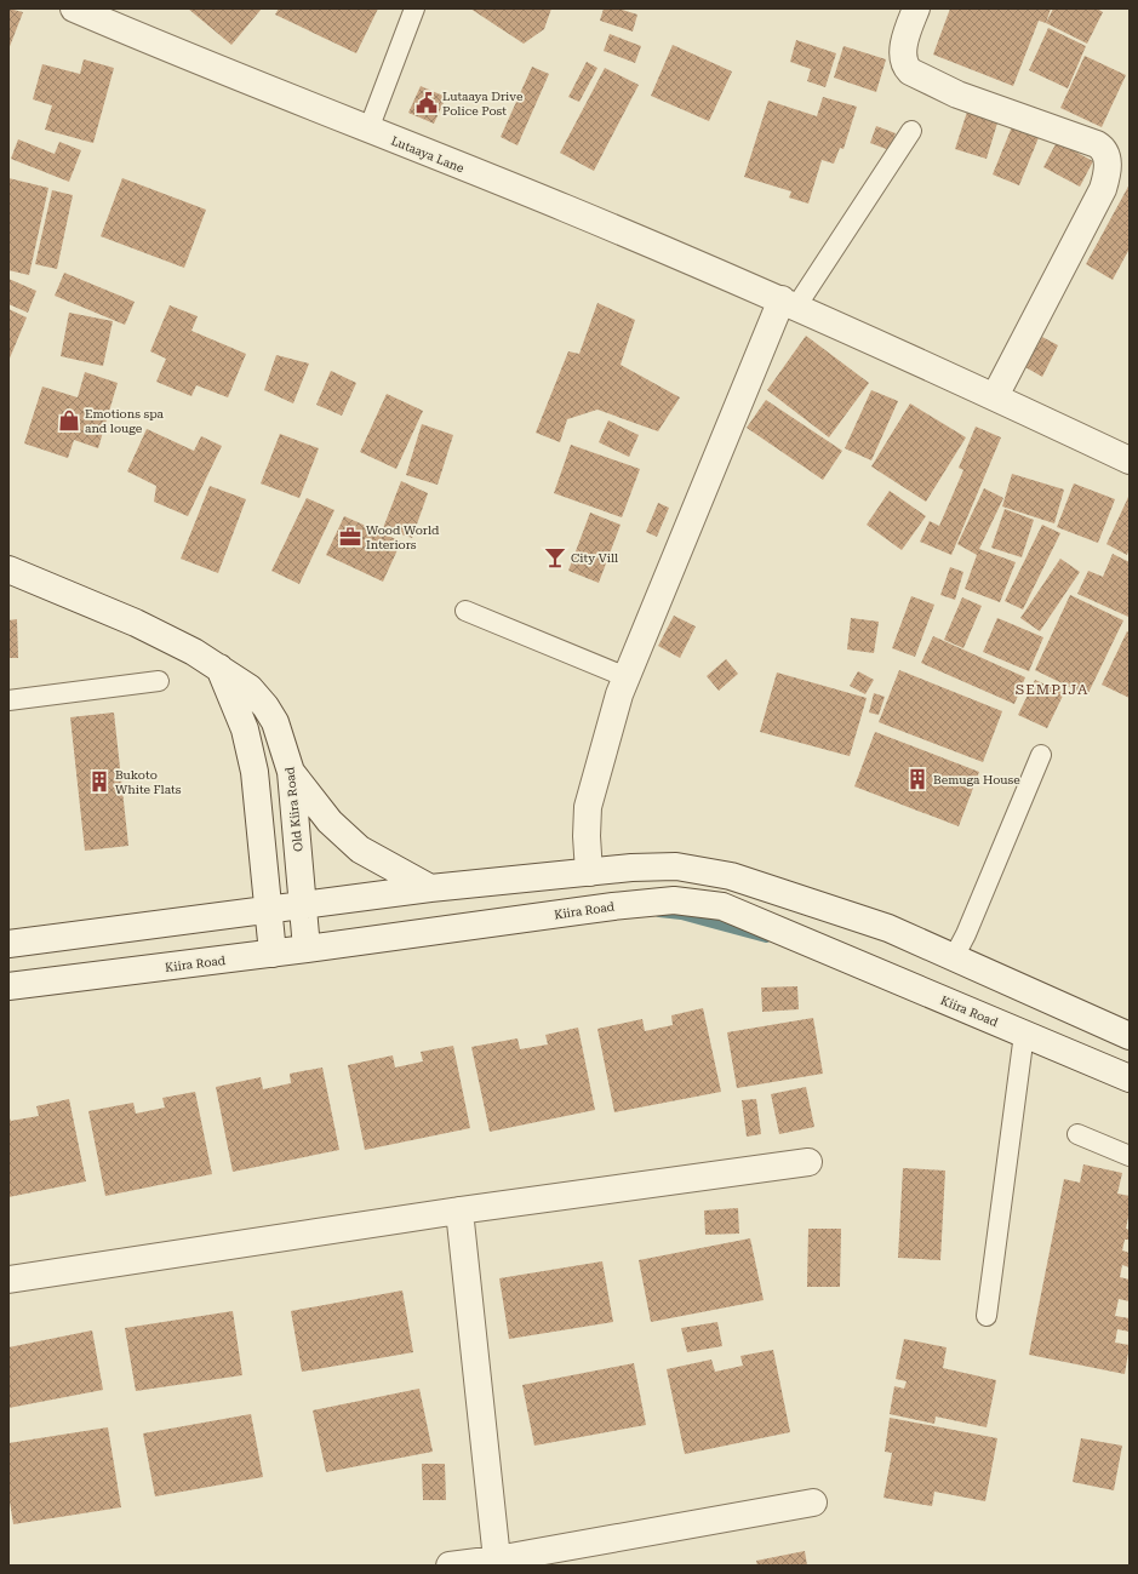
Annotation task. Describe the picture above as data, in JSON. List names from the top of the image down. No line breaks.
{"streets":{"street":["Lutaaya Lane","Old Kiira Road","Kiira Road"]},"crossings":[["Old Kiira Road","Kiira Road"]],"districts":["SEMPIJA"],"places":{"public building":["Lutaaya Drive Police Post"],"shop":["Emotions spa and louge"],"office":["Wood World Interiors"],"bar":["City Vill"],"building":["Bemuga House","Bukoto White Flats"]}}
